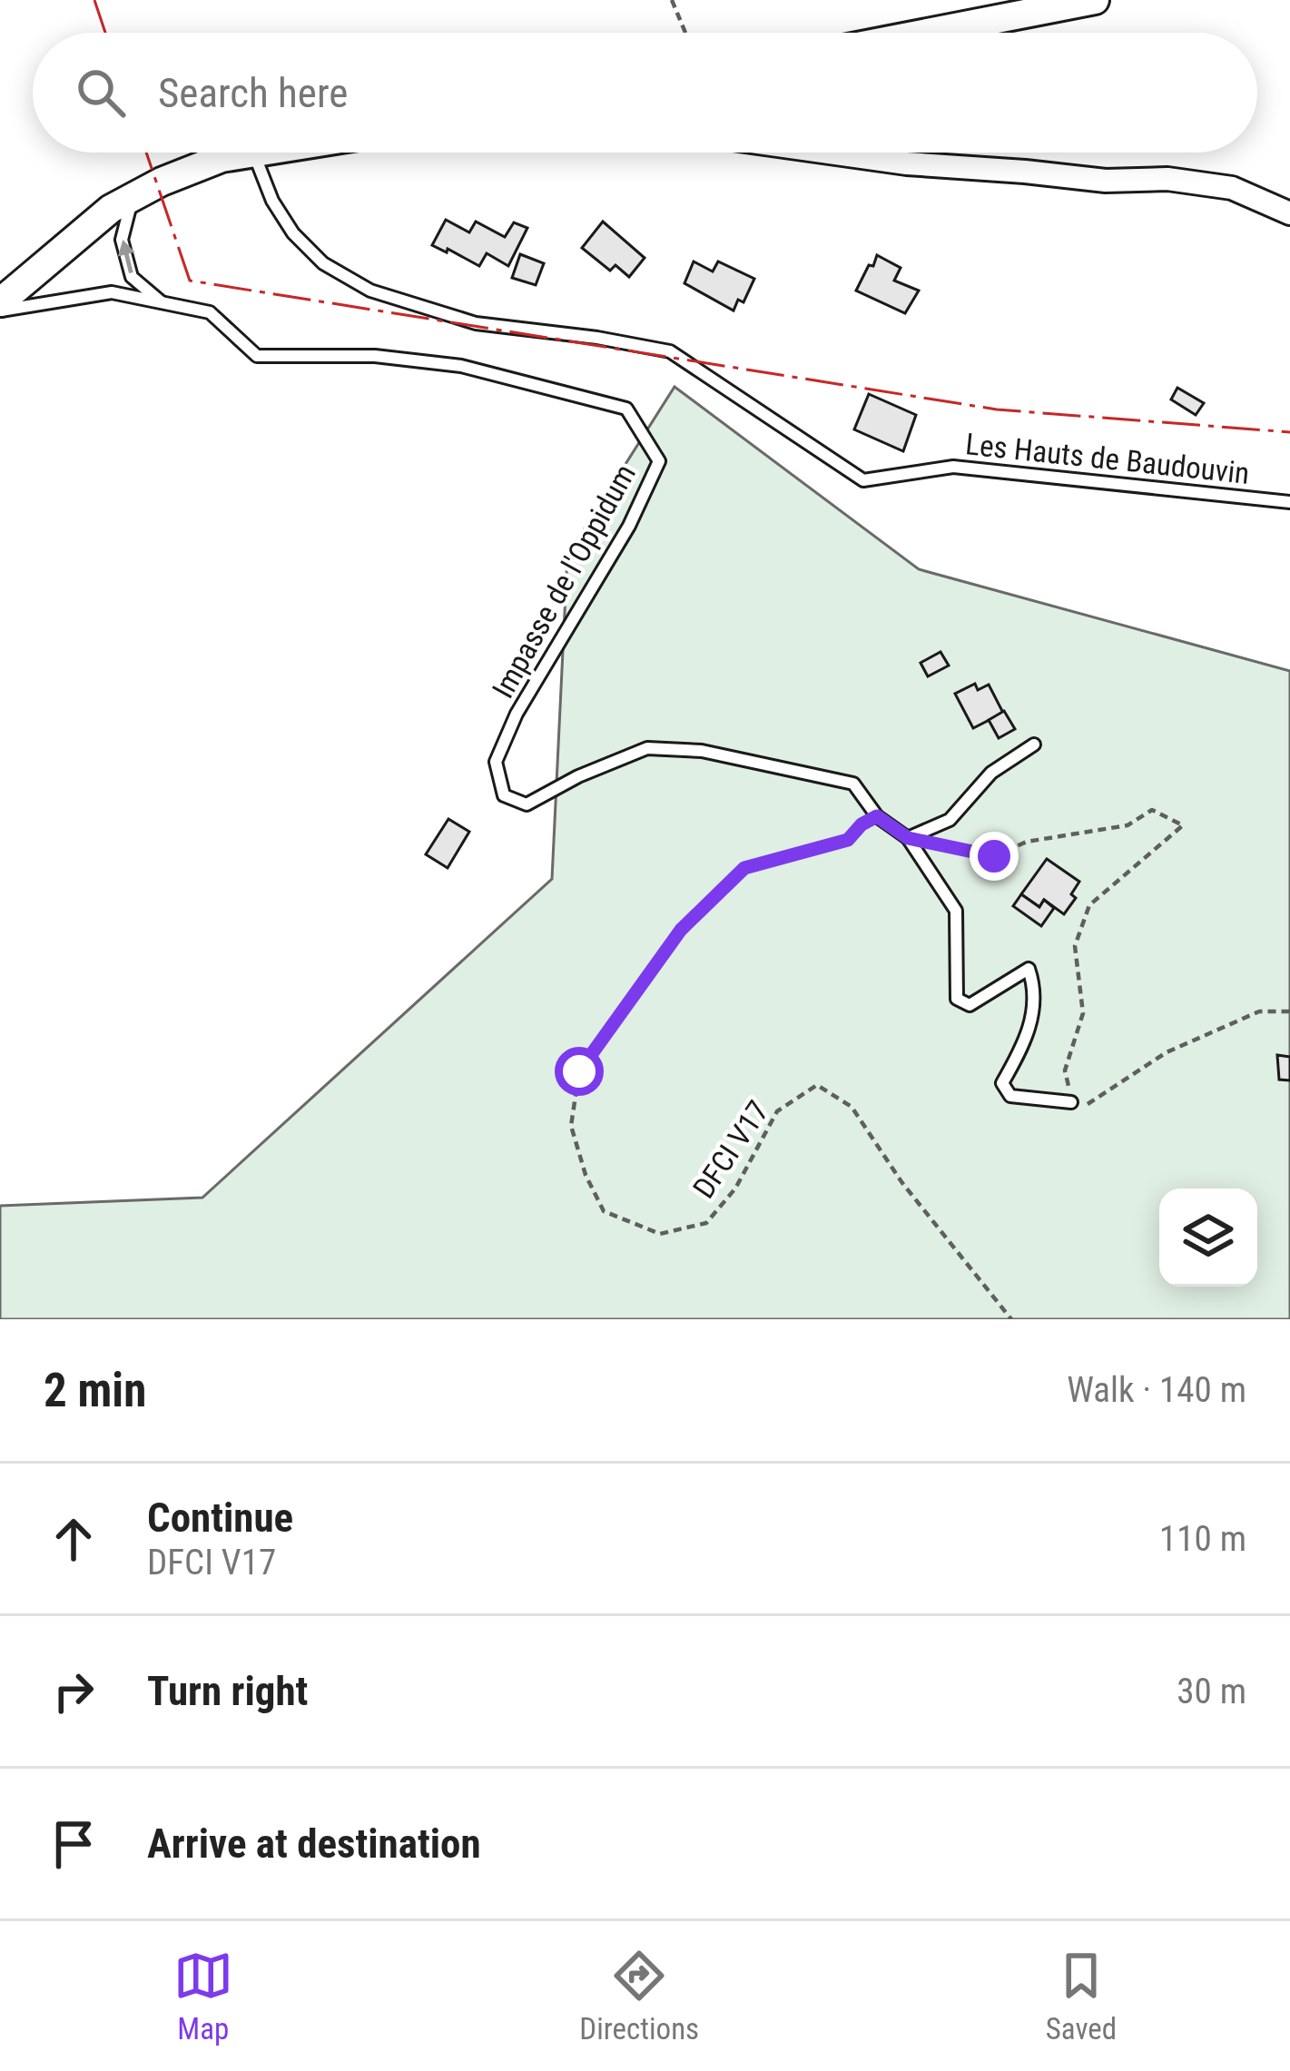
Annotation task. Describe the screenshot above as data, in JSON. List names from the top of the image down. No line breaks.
{"streets":{"lane":["Les Hauts de Baudouvin","Impasse de l'Oppidum"],"path":["DFCI V17"]},"crossings":[["Impasse de l'Oppidum","DFCI V17"]],"page":{"search":"Search here","heading":["2 min","Walk · 140 m"],"list":[["Continue","DFCI V17","110 m"],["Turn right","30 m"],"Arrive at destination"],"nav":["Map","Directions","Saved"]}}
